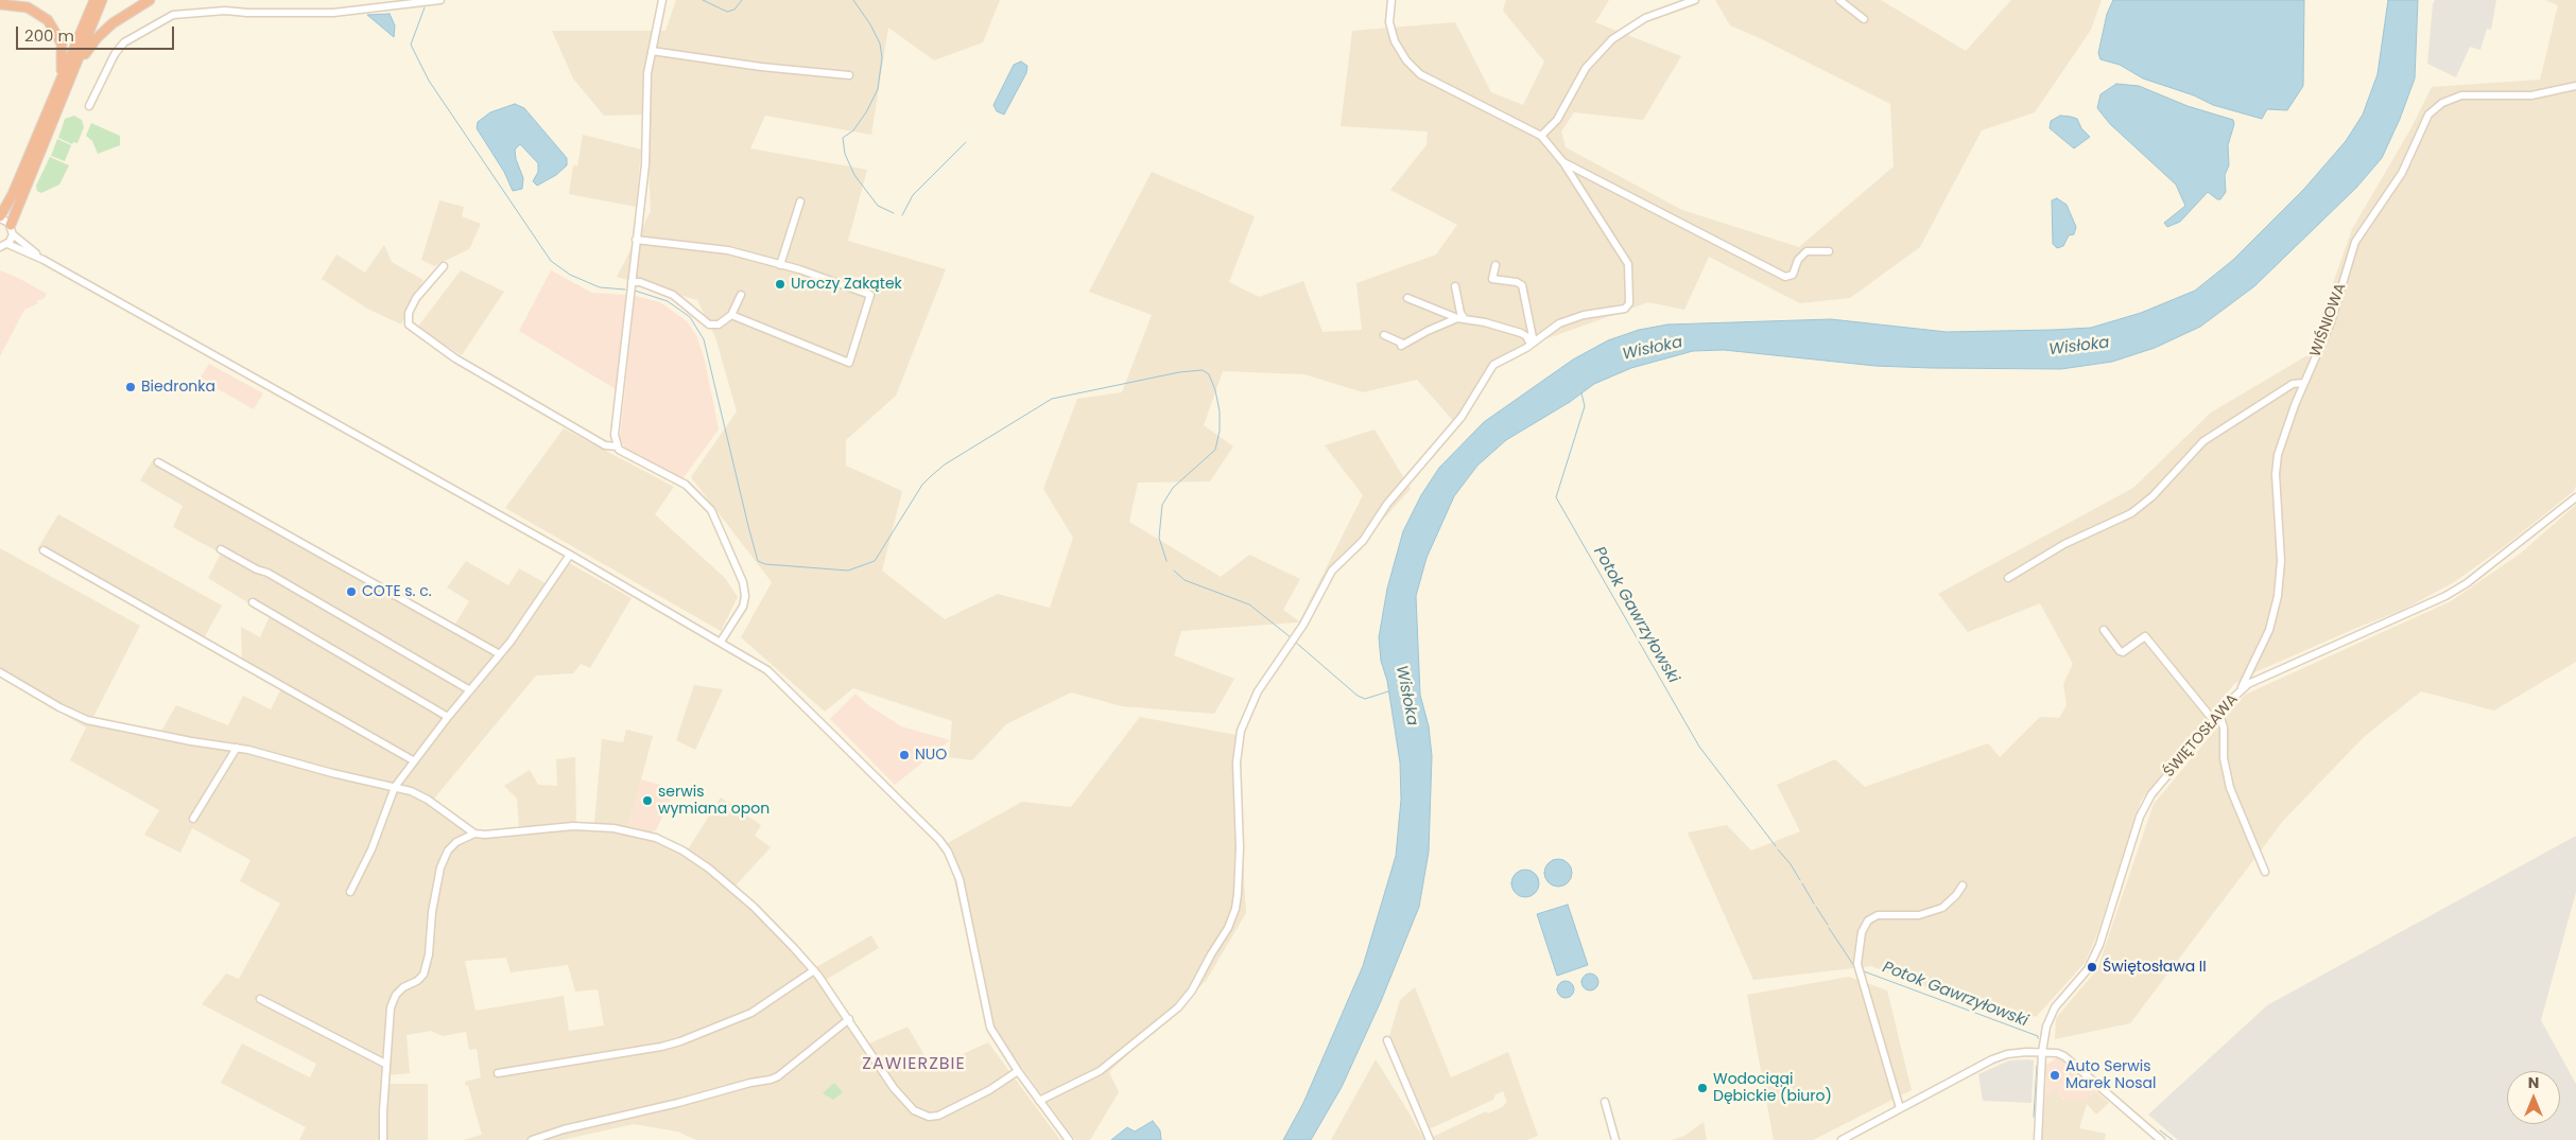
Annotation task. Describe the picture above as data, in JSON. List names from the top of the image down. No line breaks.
{"streets":{"street":["WIŚNIOWA","ŚWIĘTOSŁAWA"]},"crossings":[["WIŚNIOWA","ŚWIĘTOSŁAWA"]],"districts":["ZAWIERZBIE"],"water":["Wisłoka","Potok Gawrzyłowski"],"places":["Uroczy Zakątek","Biedronka","COTE s. c.","NUO","serwis wymiana opon","Świętosława II","Auto Serwis Marek Nosal","Wodociągi Dębickie (biuro)"],"scale_bar":"200 m","north":"top"}
